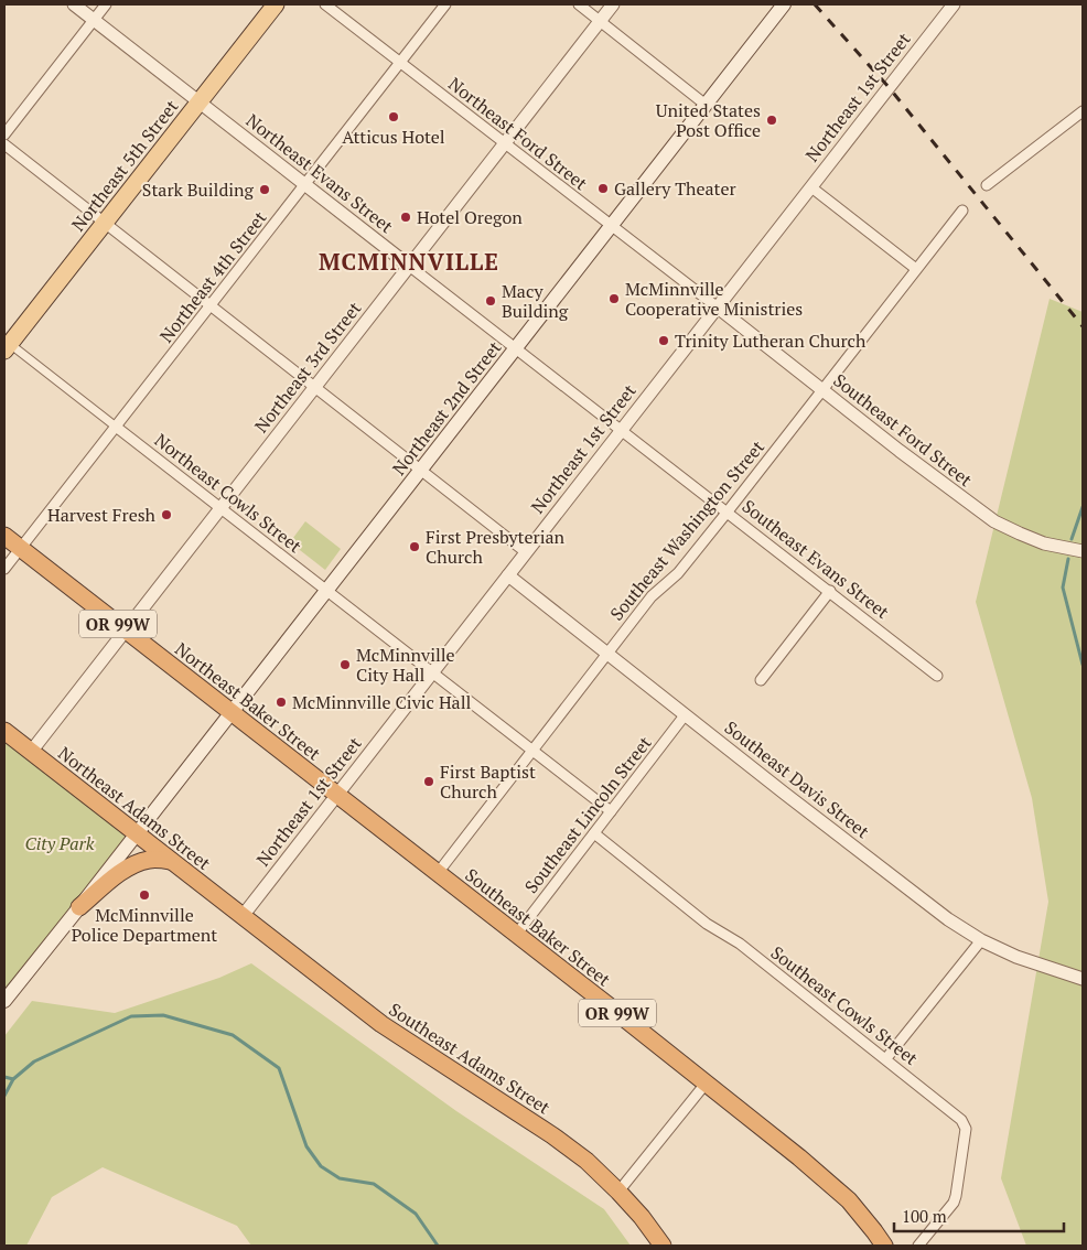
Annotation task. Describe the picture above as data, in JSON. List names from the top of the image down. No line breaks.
{"streets":{"highway":["OR 99W","Northeast Baker Street","Northeast Adams Street","Southeast Baker Street","Southeast Adams Street"],"main road":["Northeast 5th Street","Northeast 2nd Street"],"street":["Northeast 1st Street","Northeast Ford Street","Northeast Evans Street","Northeast 4th Street","Northeast 3rd Street","Southeast Ford Street","Northeast Cowls Street","Southeast Washington Street","Southeast Evans Street","Southeast Davis Street","Southeast Lincoln Street","Southeast Cowls Street"]},"crossings":[["Northeast 1st Street","Northeast Ford Street"],["Northeast 1st Street","Northeast Evans Street"],["Northeast 1st Street","Southeast Ford Street"],["Northeast 1st Street","Northeast Cowls Street"],["Northeast 1st Street","Southeast Evans Street"],["Northeast 1st Street","Northeast Baker Street"],["Northeast 1st Street","Southeast Davis Street"],["Northeast 1st Street","Northeast Adams Street"],["Northeast 1st Street","Southeast Baker Street"],["Northeast 1st Street","Southeast Adams Street"],["Northeast Ford Street","Northeast 4th Street"],["Northeast Ford Street","Northeast 3rd Street"],["Northeast Ford Street","Northeast 2nd Street"],["Northeast Ford Street","Southeast Ford Street"],["Northeast 5th Street","Northeast Evans Street"],["Northeast 5th Street","Northeast Cowls Street"],["Northeast Evans Street","Northeast 4th Street"],["Northeast Evans Street","Northeast 3rd Street"],["Northeast Evans Street","Northeast 2nd Street"],["Northeast Evans Street","Southeast Evans Street"],["Northeast 4th Street","Northeast Cowls Street"],["Northeast 4th Street","Northeast Baker Street"],["Northeast 3rd Street","Northeast Cowls Street"],["Northeast 3rd Street","Northeast Baker Street"],["Northeast 3rd Street","Northeast Adams Street"],["Northeast 2nd Street","Northeast Cowls Street"],["Northeast 2nd Street","Northeast Baker Street"],["Northeast 2nd Street","Northeast Adams Street"],["Southeast Ford Street","Southeast Washington Street"],["Southeast Washington Street","Southeast Evans Street"],["Southeast Washington Street","Southeast Davis Street"],["Southeast Washington Street","Southeast Baker Street"],["Northeast Baker Street","Southeast Baker Street"],["Southeast Davis Street","Southeast Lincoln Street"],["Northeast Adams Street","Southeast Adams Street"],["Southeast Lincoln Street","Southeast Baker Street"],["Southeast Lincoln Street","Southeast Cowls Street"]],"districts":["MCMINNVILLE"],"parks":["City Park"],"places":["Atticus Hotel","United States Post Office","Gallery Theater","Stark Building","Hotel Oregon","McMinnville Cooperative Ministries","Macy Building","Trinity Lutheran Church","Harvest Fresh","First Presbyterian Church","McMinnville City Hall","McMinnville Civic Hall","First Baptist Church","McMinnville Police Department"],"scale_bar":"100 m"}
